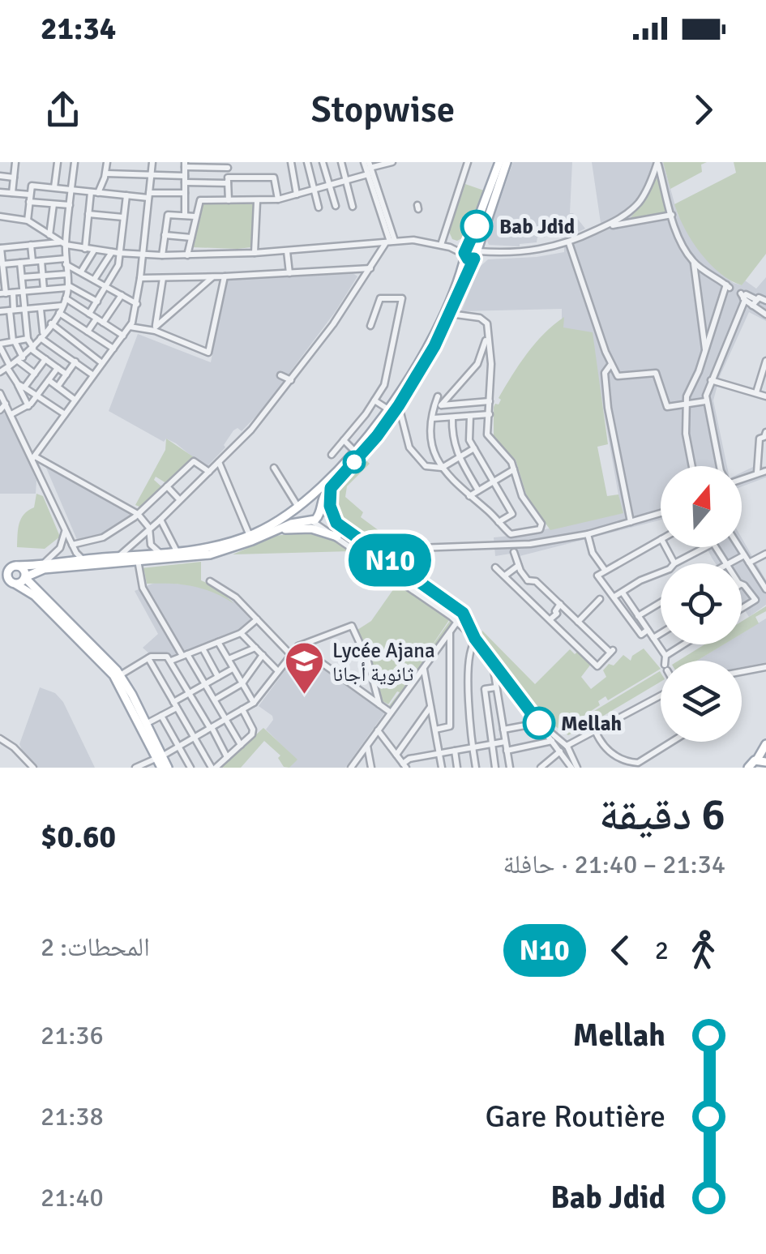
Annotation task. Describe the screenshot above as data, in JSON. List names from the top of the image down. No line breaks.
{"places":{"other":["Bab Jdid","Mellah"],"school or university":["Lycée Ajana ثانوية أجانا"]},"lines":["bus line N10"],"north":"top","page":{"status":"21:34","header":"Stopwise","on_map":"N10","heading":["6 دقيقة","21:34 – 21:40 · حافلة","$0.60"],"legs":["2","N10","المحطات: 2"],"list":[{"name":"Mellah","value":"21:36"},{"name":"Gare Routière","value":"21:38"},{"name":"Bab Jdid","value":"21:40"}]}}
